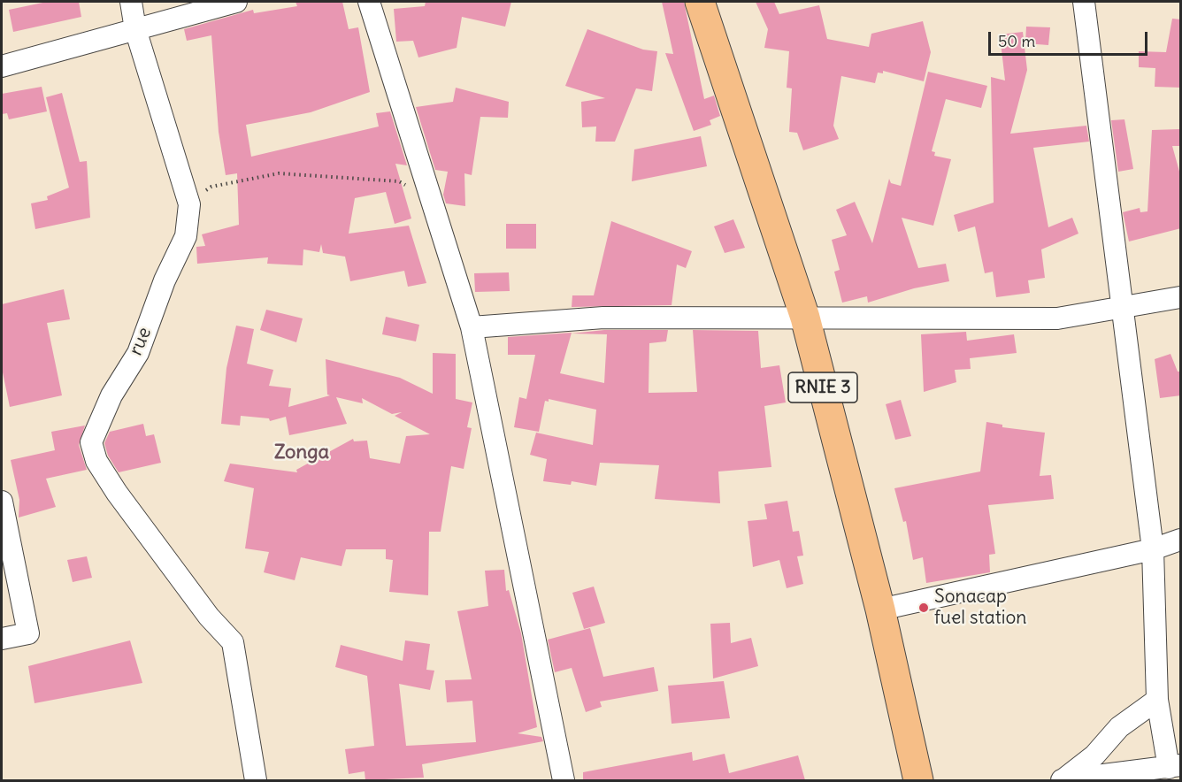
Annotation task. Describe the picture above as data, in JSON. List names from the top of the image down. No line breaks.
{"streets":{"highway":["RNIE 3"],"street":["rue"]},"districts":["Zonga"],"places":["Sonacap fuel station"],"scale_bar":"50 m"}
